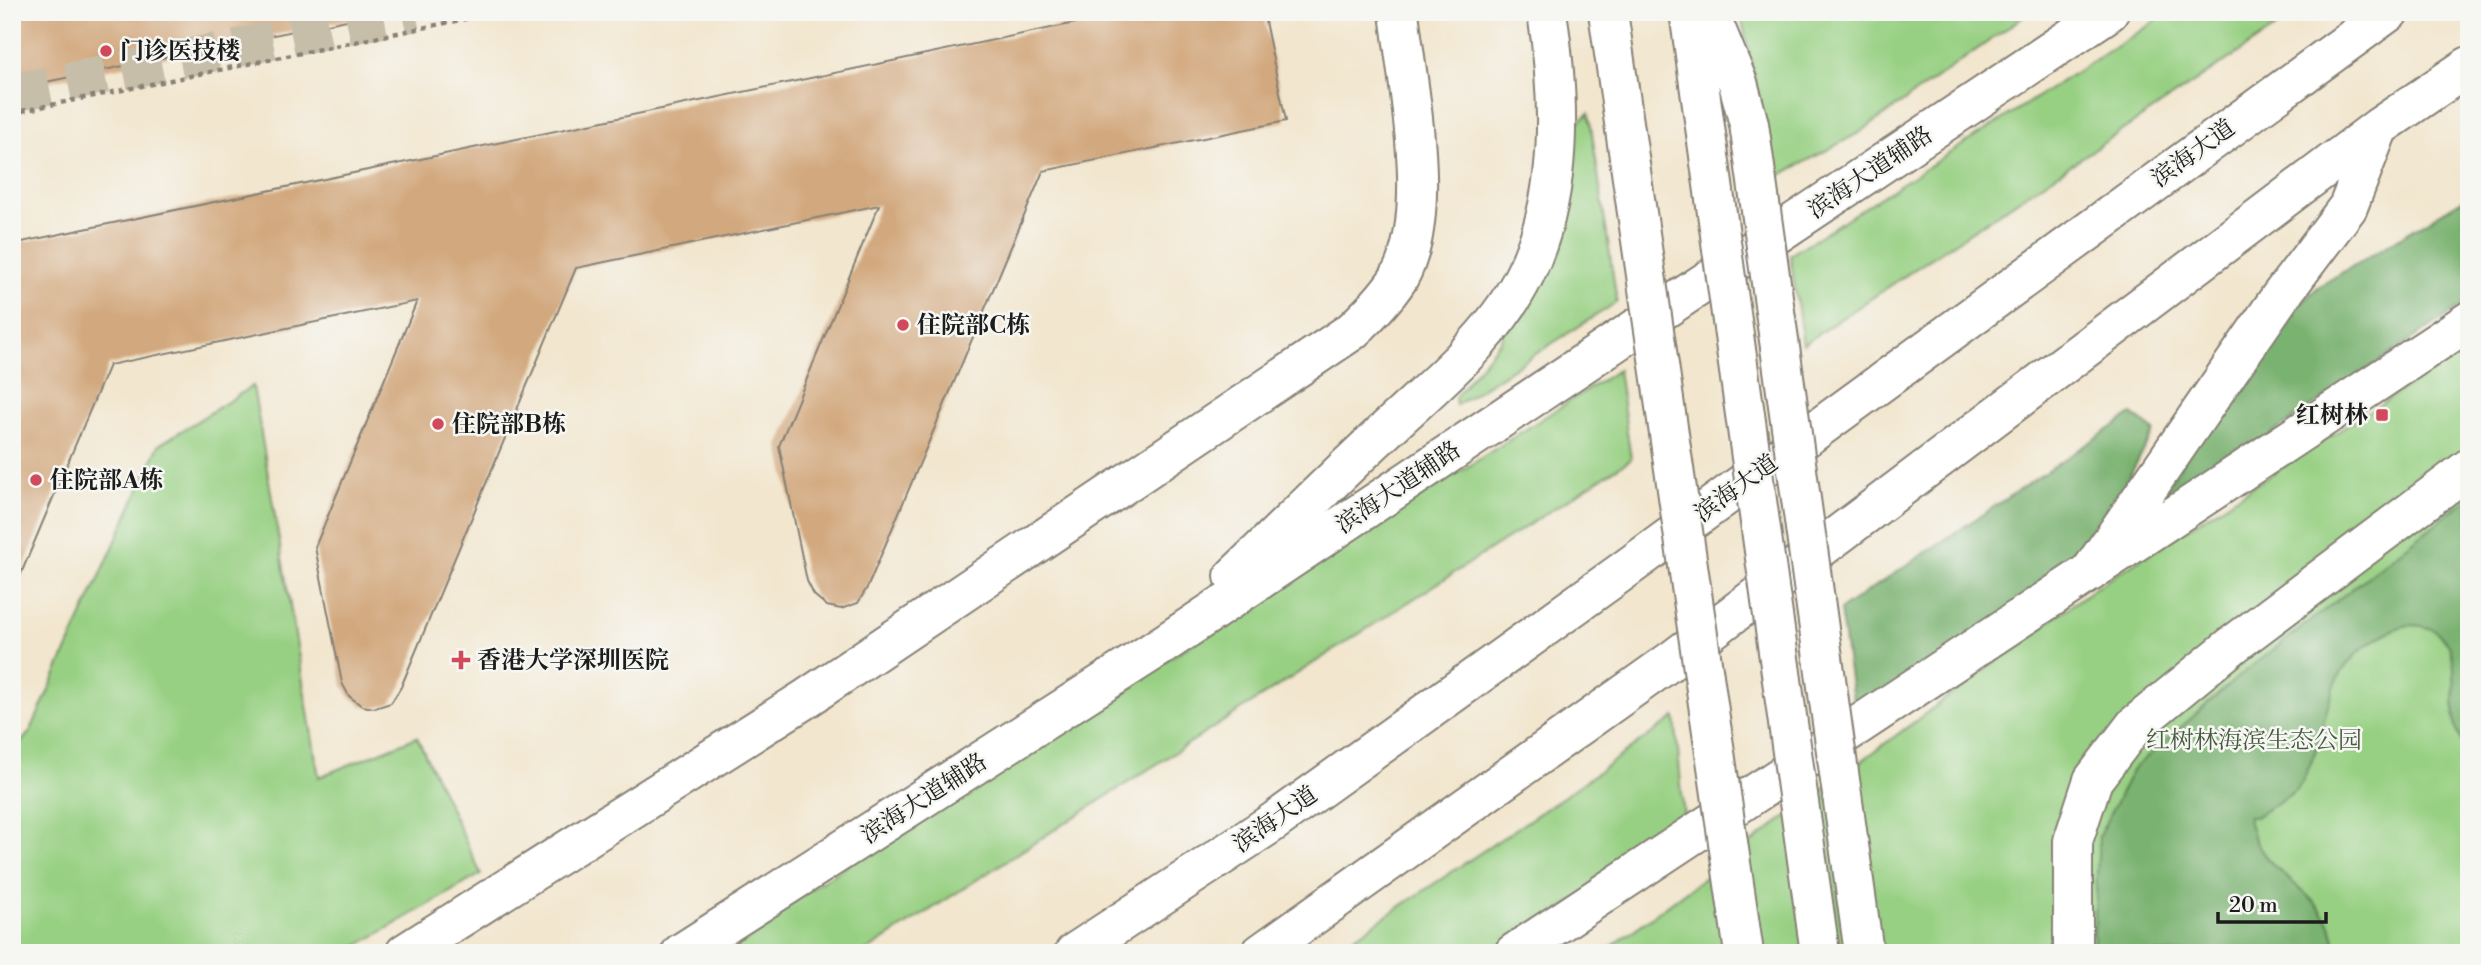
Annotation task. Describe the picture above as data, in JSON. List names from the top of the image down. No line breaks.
{"streets":{"main road":["滨海大道","滨海大道辅路"]},"parks":["红树林海滨生态公园"],"places":{"other":["门诊医技楼","住院部C栋","住院部B栋","住院部A栋"],"transit":["红树林"],"health":["香港大学深圳医院"]},"scale_bar":"20 m"}
